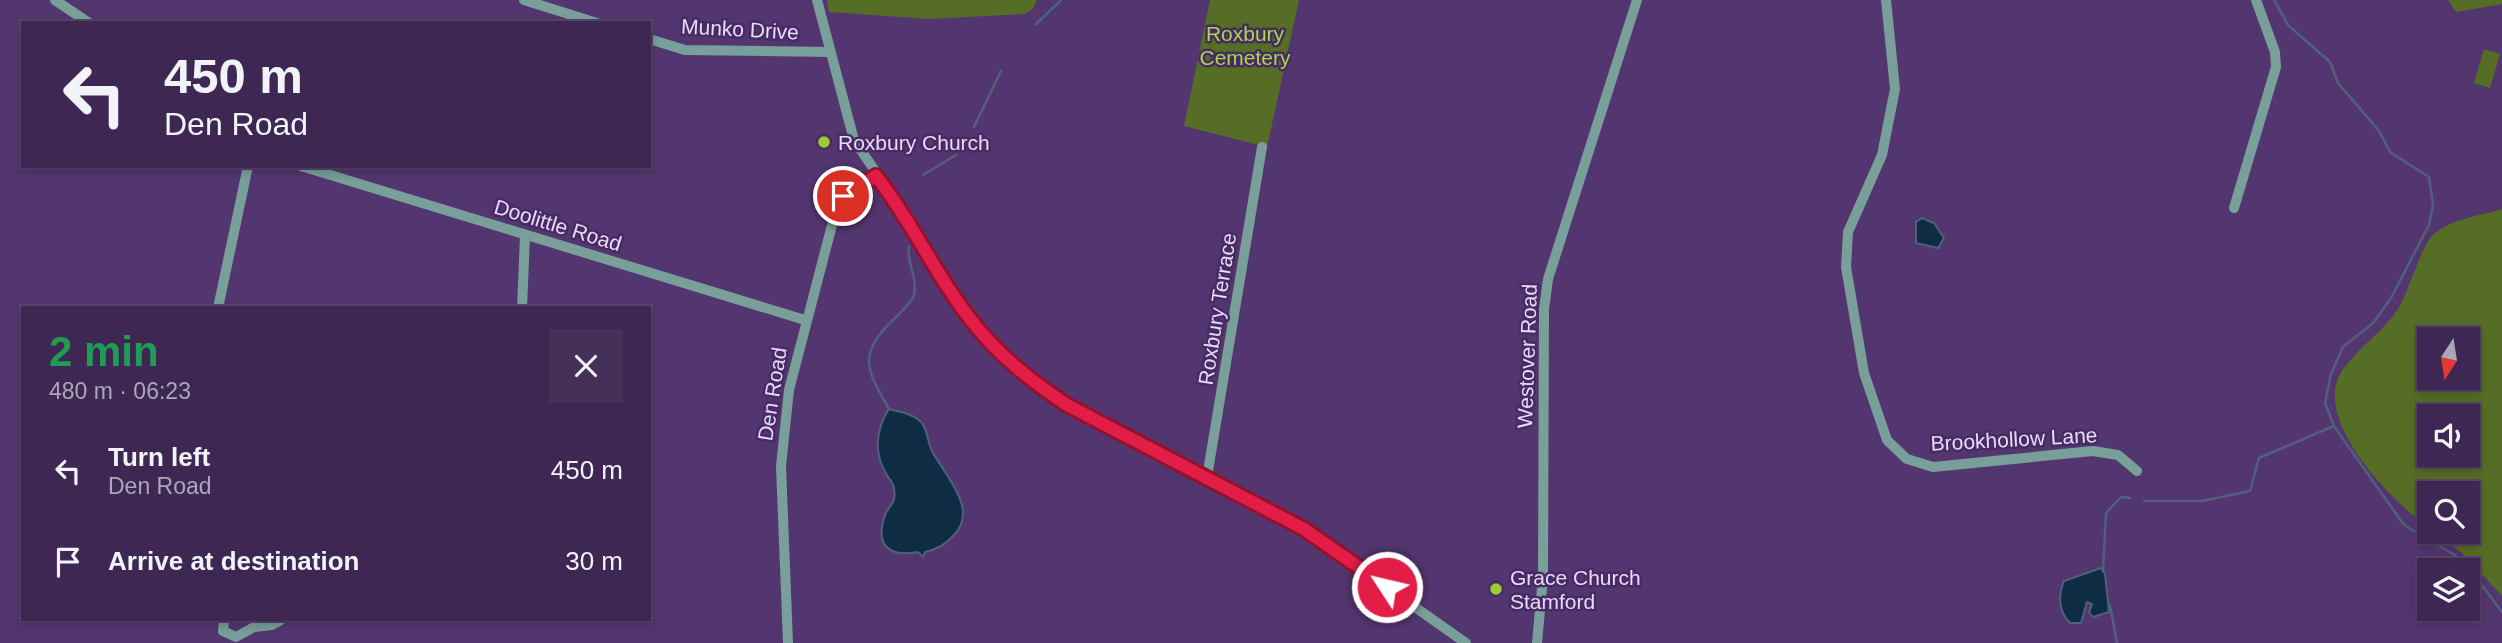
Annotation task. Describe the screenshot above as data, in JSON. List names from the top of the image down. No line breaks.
{"streets":{"street":["Munko Drive","Doolittle Road","Roxbury Terrace","Westover Road","Den Road","Brookhollow Lane"]},"crossings":[["Doolittle Road","Den Road"]],"parks":["Roxbury Cemetery"],"places":["Roxbury Church","Grace Church Stamford"],"north":"bottom","page":{"turn":["450 m","Den Road"],"heading":["2 min","480 m · 06:23"],"list":[{"name":"Turn left","note":"Den Road","value":"450 m"},{"name":"Arrive at destination","value":"30 m"}]}}
